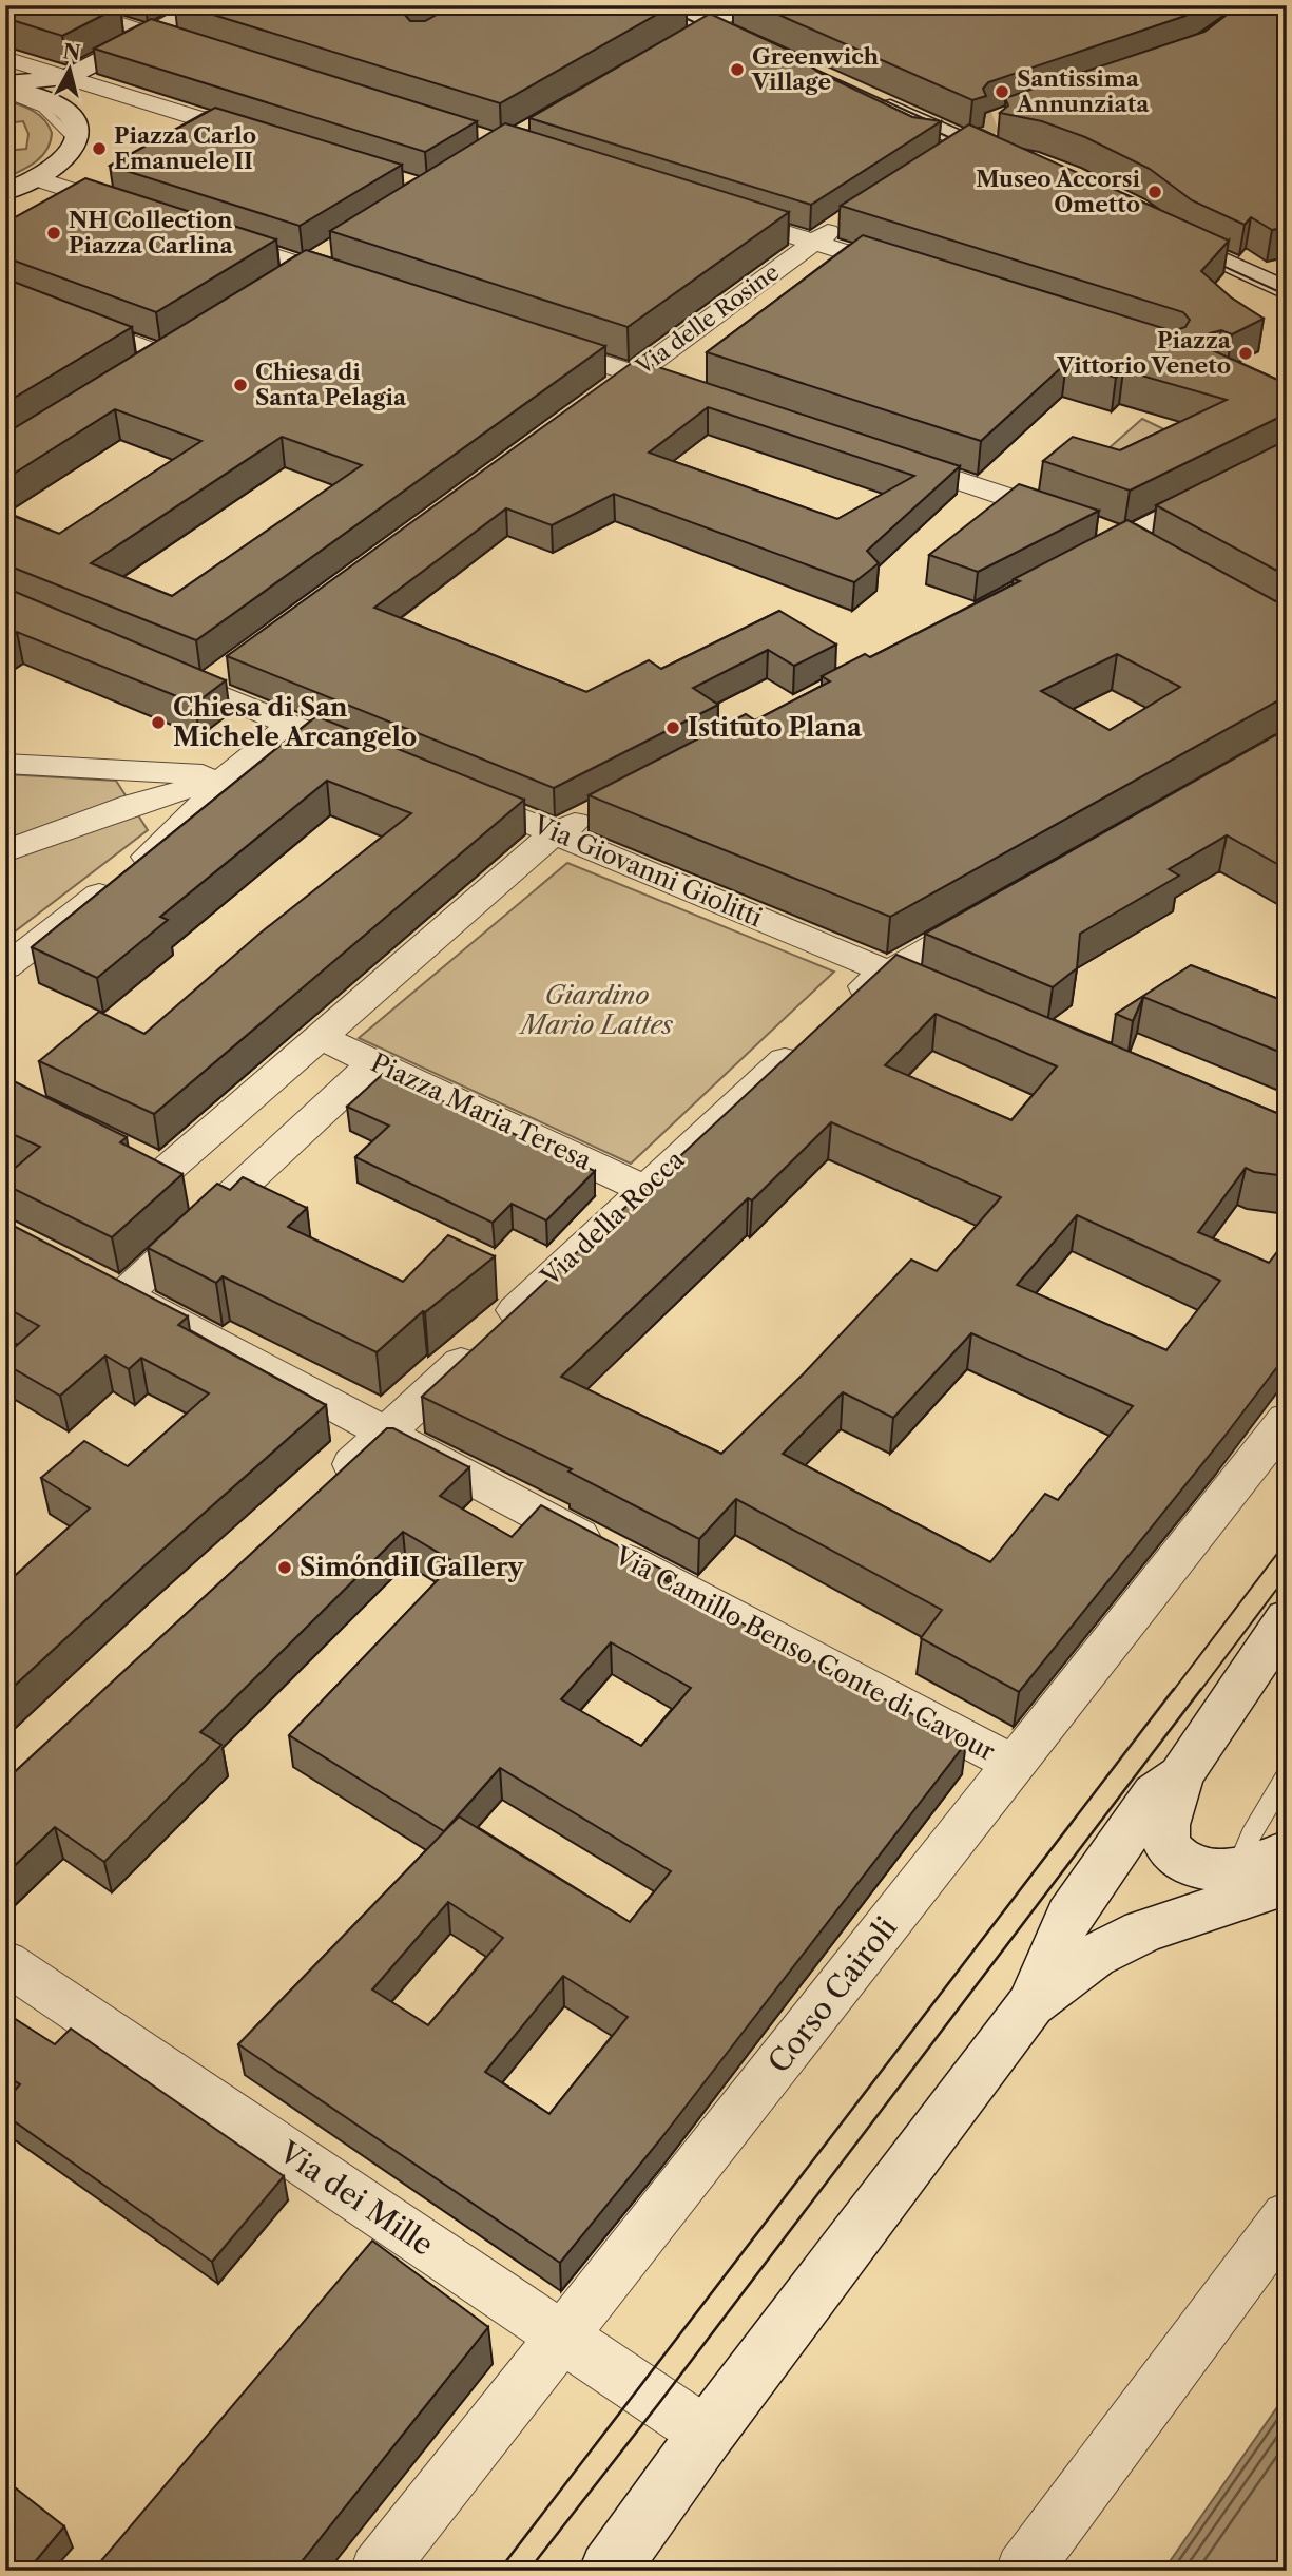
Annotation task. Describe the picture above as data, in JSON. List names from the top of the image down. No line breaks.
{"streets":{"street":["Via delle Rosine","Via Giovanni Giolitti","Piazza Maria Teresa","Via della Rocca","Via Camillo Benso Conte di Cavour","Corso Cairoli","Via dei Mille"]},"crossings":[["Piazza Maria Teresa","Via della Rocca"],["Via della Rocca","Via Camillo Benso Conte di Cavour"],["Via Camillo Benso Conte di Cavour","Corso Cairoli"],["Corso Cairoli","Via dei Mille"]],"parks":["Giardino Mario Lattes"],"places":["Greenwich Village","Santissima Annunziata","Piazza Carlo Emanuele II","Museo Accorsi Ometto","NH Collection Piazza Carlina","Piazza Vittorio Veneto","Chiesa di Santa Pelagia","Chiesa di San Michele Arcangelo","Istituto Plana","SimóndiI Gallery"],"north":"top"}
